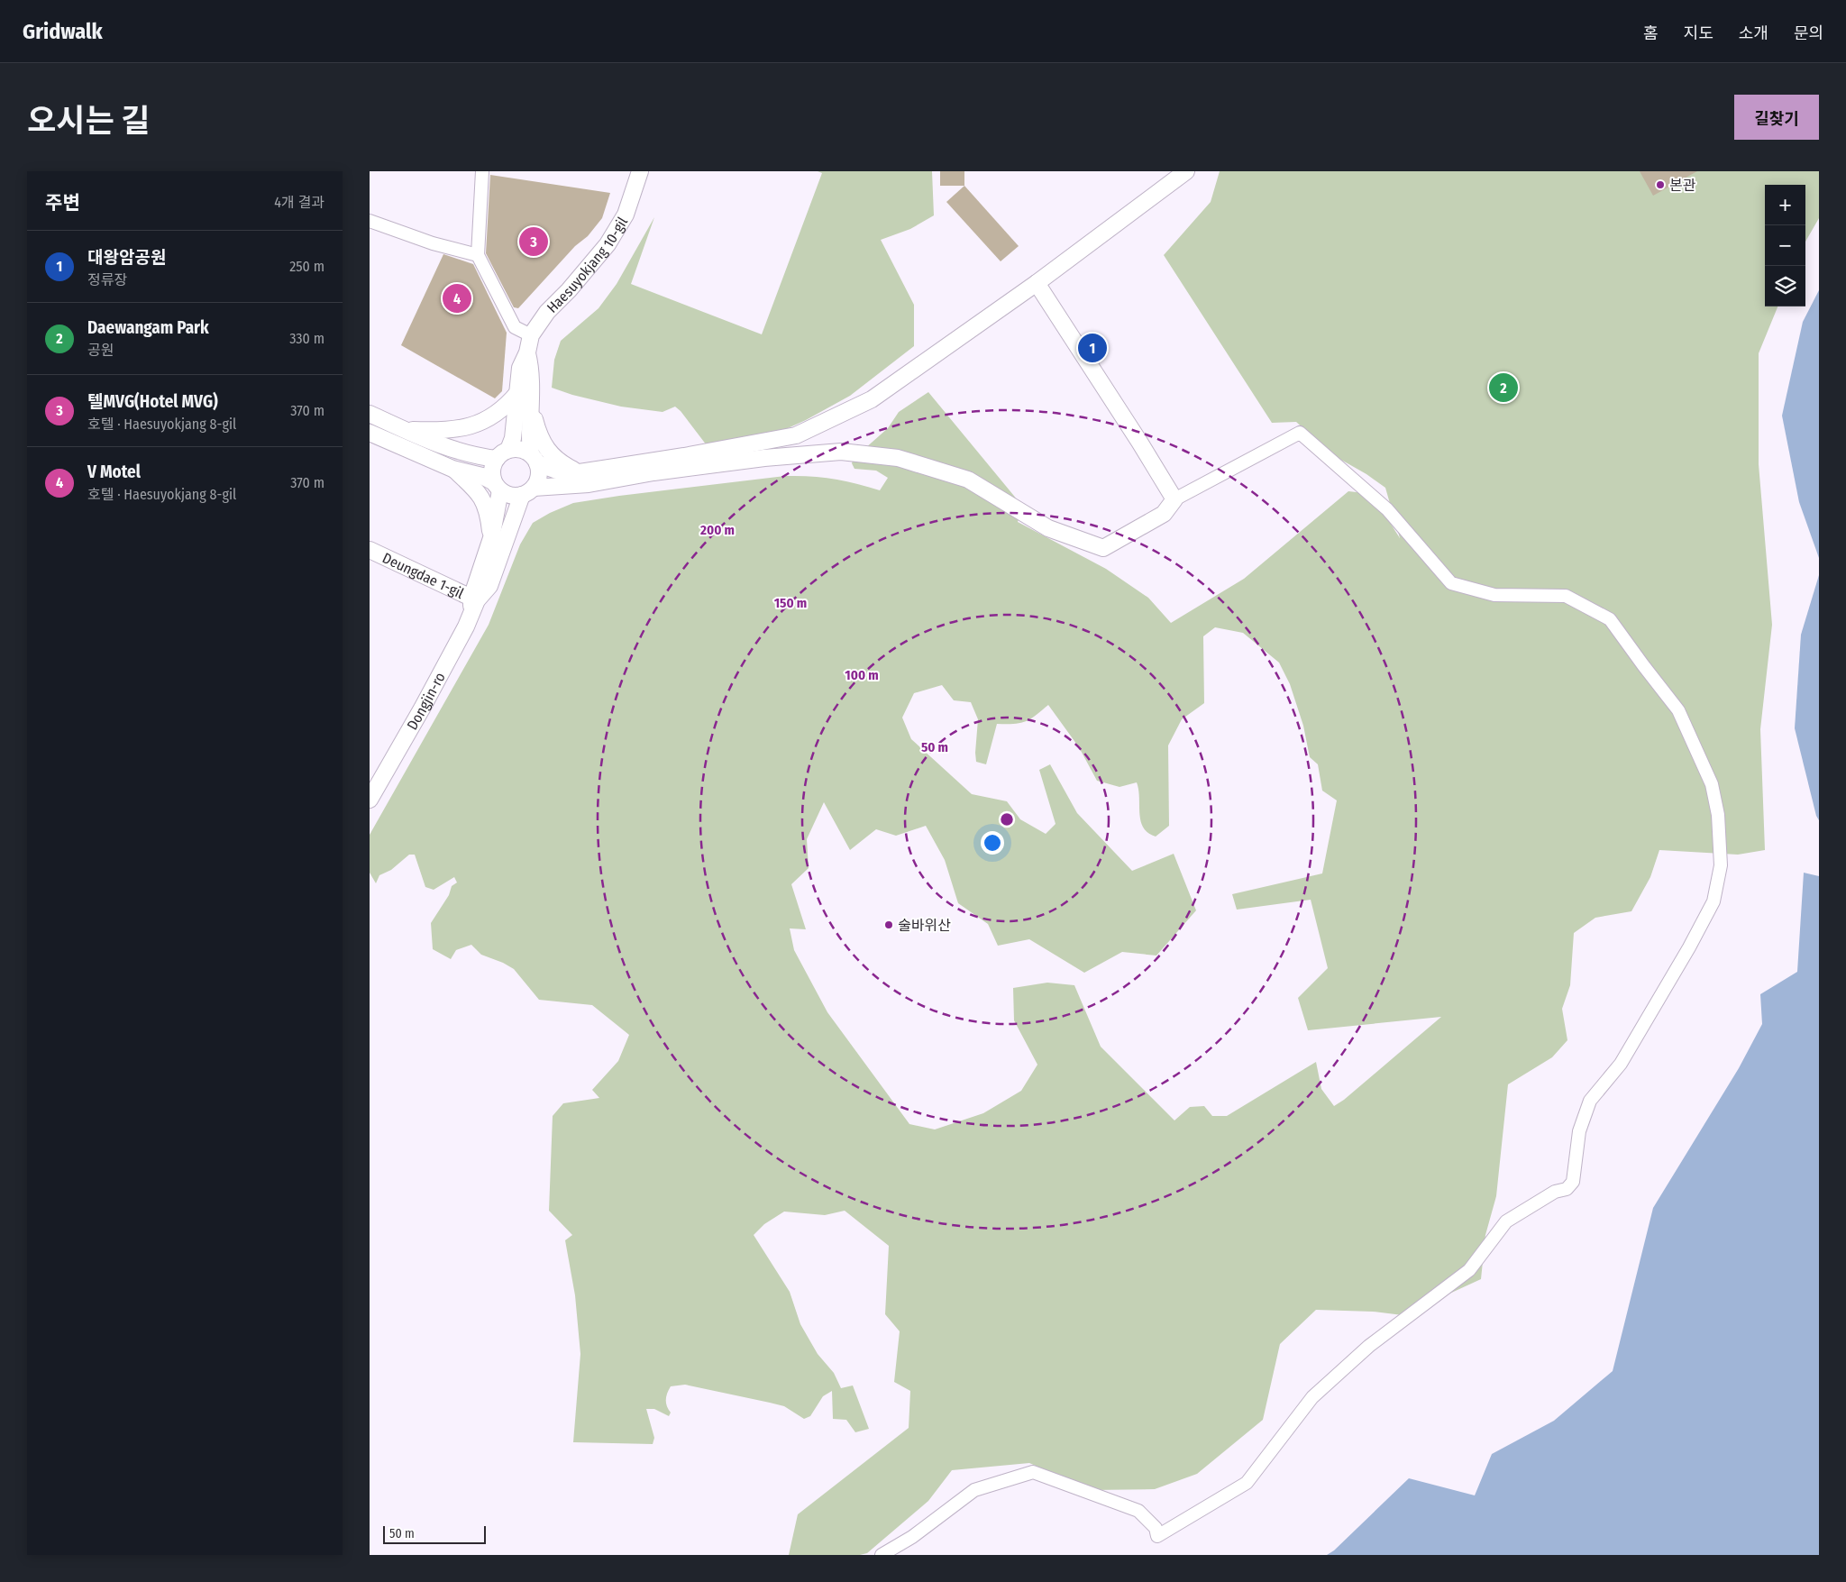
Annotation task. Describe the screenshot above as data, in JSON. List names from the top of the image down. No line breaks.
{"streets":{"street":["Haesuyokjang 10-gil","Deungdae 1-gil","Dongjin-ro"]},"crossings":[["Deungdae 1-gil","Dongjin-ro"]],"places":["본관","술바위산"],"scale_bar":"50 m","page":{"header":"Gridwalk","nav":["홈","지도","소개","문의"],"title":"오시는 길","buttons":"길찾기","heading":["주변","4개 결과"],"map_buttons":["+","−"],"pins":["3","4","1","2"],"list":[{"mark":"1","name":"대왕암공원","note":"정류장","value":"250 m"},{"mark":"2","name":"Daewangam Park","note":"공원","value":"330 m"},{"mark":"3","name":"텔MVG(Hotel MVG)","note":"호텔 · Haesuyokjang 8-gil","value":"370 m"},{"mark":"4","name":"V Motel","note":"호텔 · Haesuyokjang 8-gil","value":"370 m"}],"scale":"50 m"},"rings":["200 m","150 m","100 m","50 m"]}
